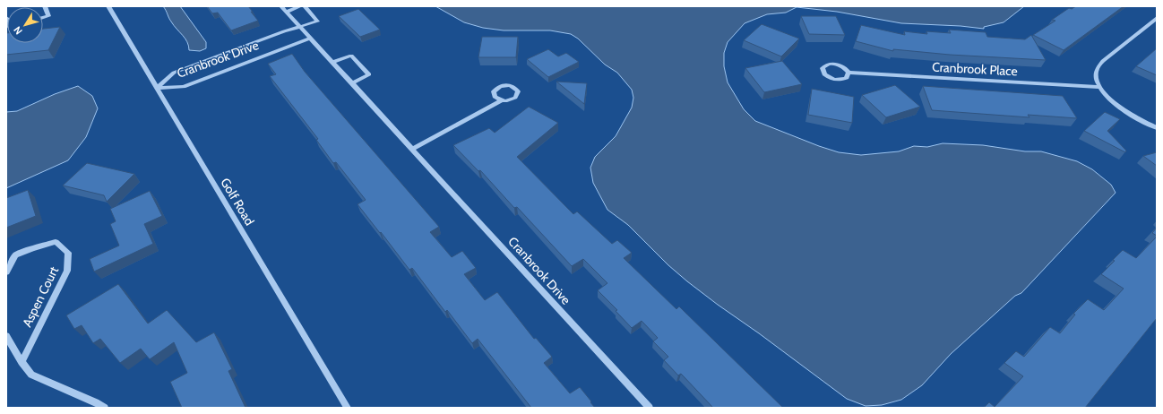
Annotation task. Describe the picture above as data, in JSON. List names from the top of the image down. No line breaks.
{"streets":{"street":["Cranbrook Drive","Cranbrook Place","Golf Road","Aspen Court"]},"crossings":[["Cranbrook Drive","Golf Road"]],"north":"bottom left"}
